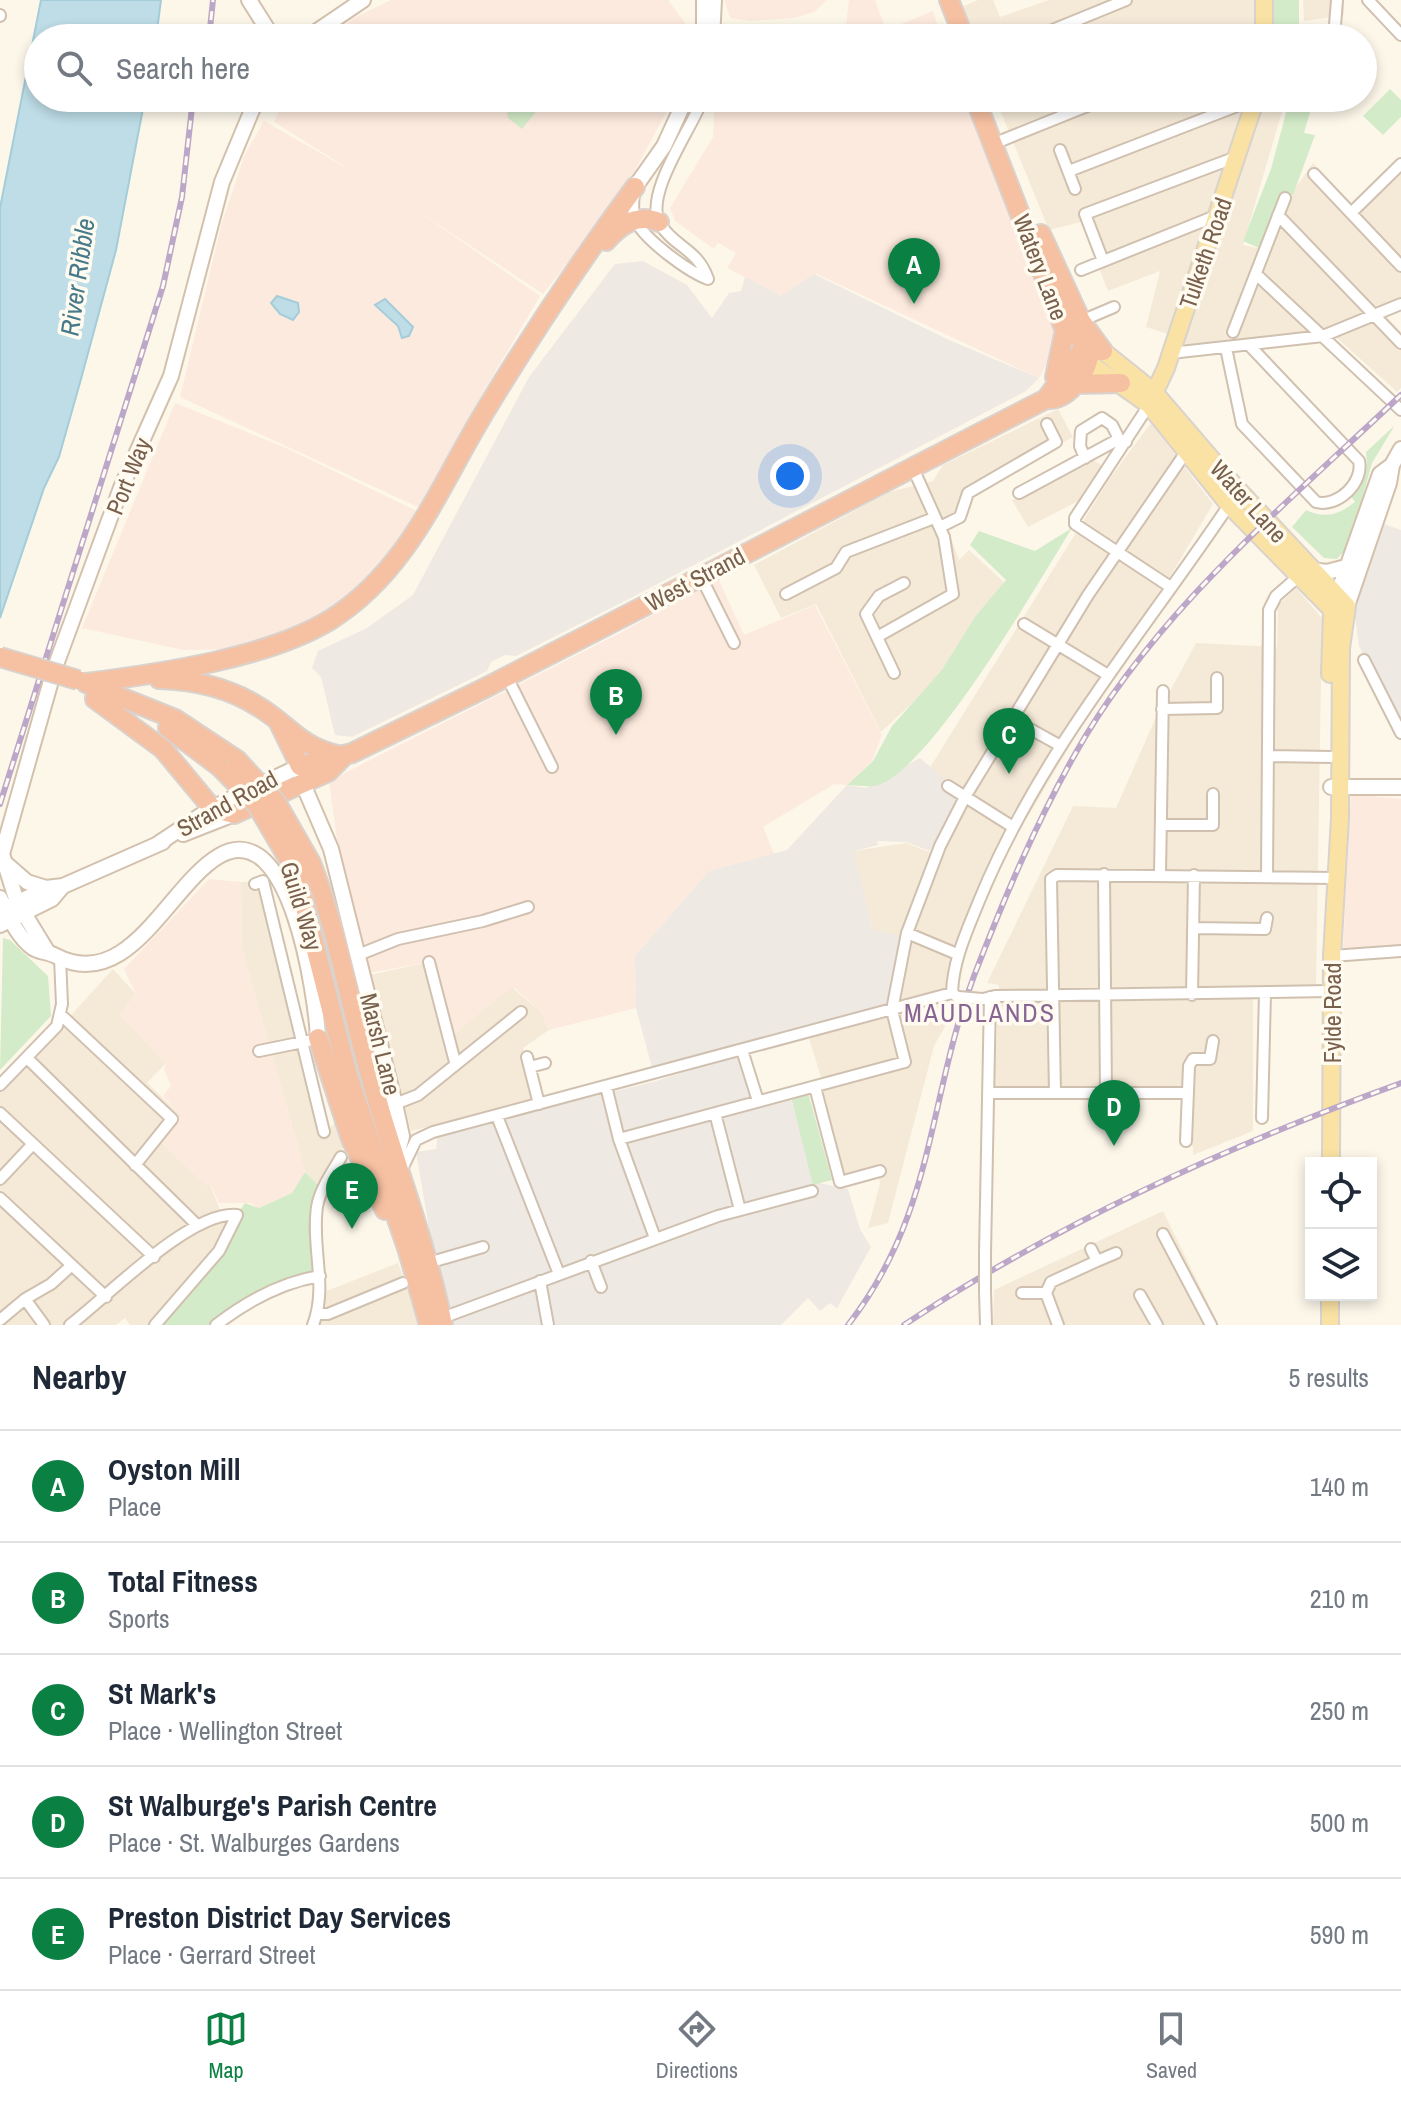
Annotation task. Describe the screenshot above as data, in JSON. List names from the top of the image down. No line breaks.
{"streets":{"highway":["Watery Lane","West Strand","Strand Road","Guild Way","Marsh Lane"],"main road":["Tulketh Road","Water Lane","Fylde Road"],"street":["Port Way"]},"crossings":[["Tulketh Road","Watery Lane"],["Tulketh Road","Water Lane"],["Watery Lane","Water Lane"],["Watery Lane","West Strand"],["Water Lane","Fylde Road"],["West Strand","Strand Road"],["West Strand","Marsh Lane"],["Strand Road","Marsh Lane"],["Guild Way","Marsh Lane"]],"districts":["MAUDLANDS"],"water":["River Ribble"],"page":{"search":"Search here","pins":["A","B","C","D","E"],"heading":["Nearby","5 results"],"list":[{"mark":"A","name":"Oyston Mill","note":"Place","value":"140 m"},{"mark":"B","name":"Total Fitness","note":"Sports","value":"210 m"},{"mark":"C","name":"St Mark's","note":"Place · Wellington Street","value":"250 m"},{"mark":"D","name":"St Walburge's Parish Centre","note":"Place · St. Walburges Gardens","value":"500 m"},{"mark":"E","name":"Preston District Day Services","note":"Place · Gerrard Street","value":"590 m"}],"nav":["Map","Directions","Saved"]}}
